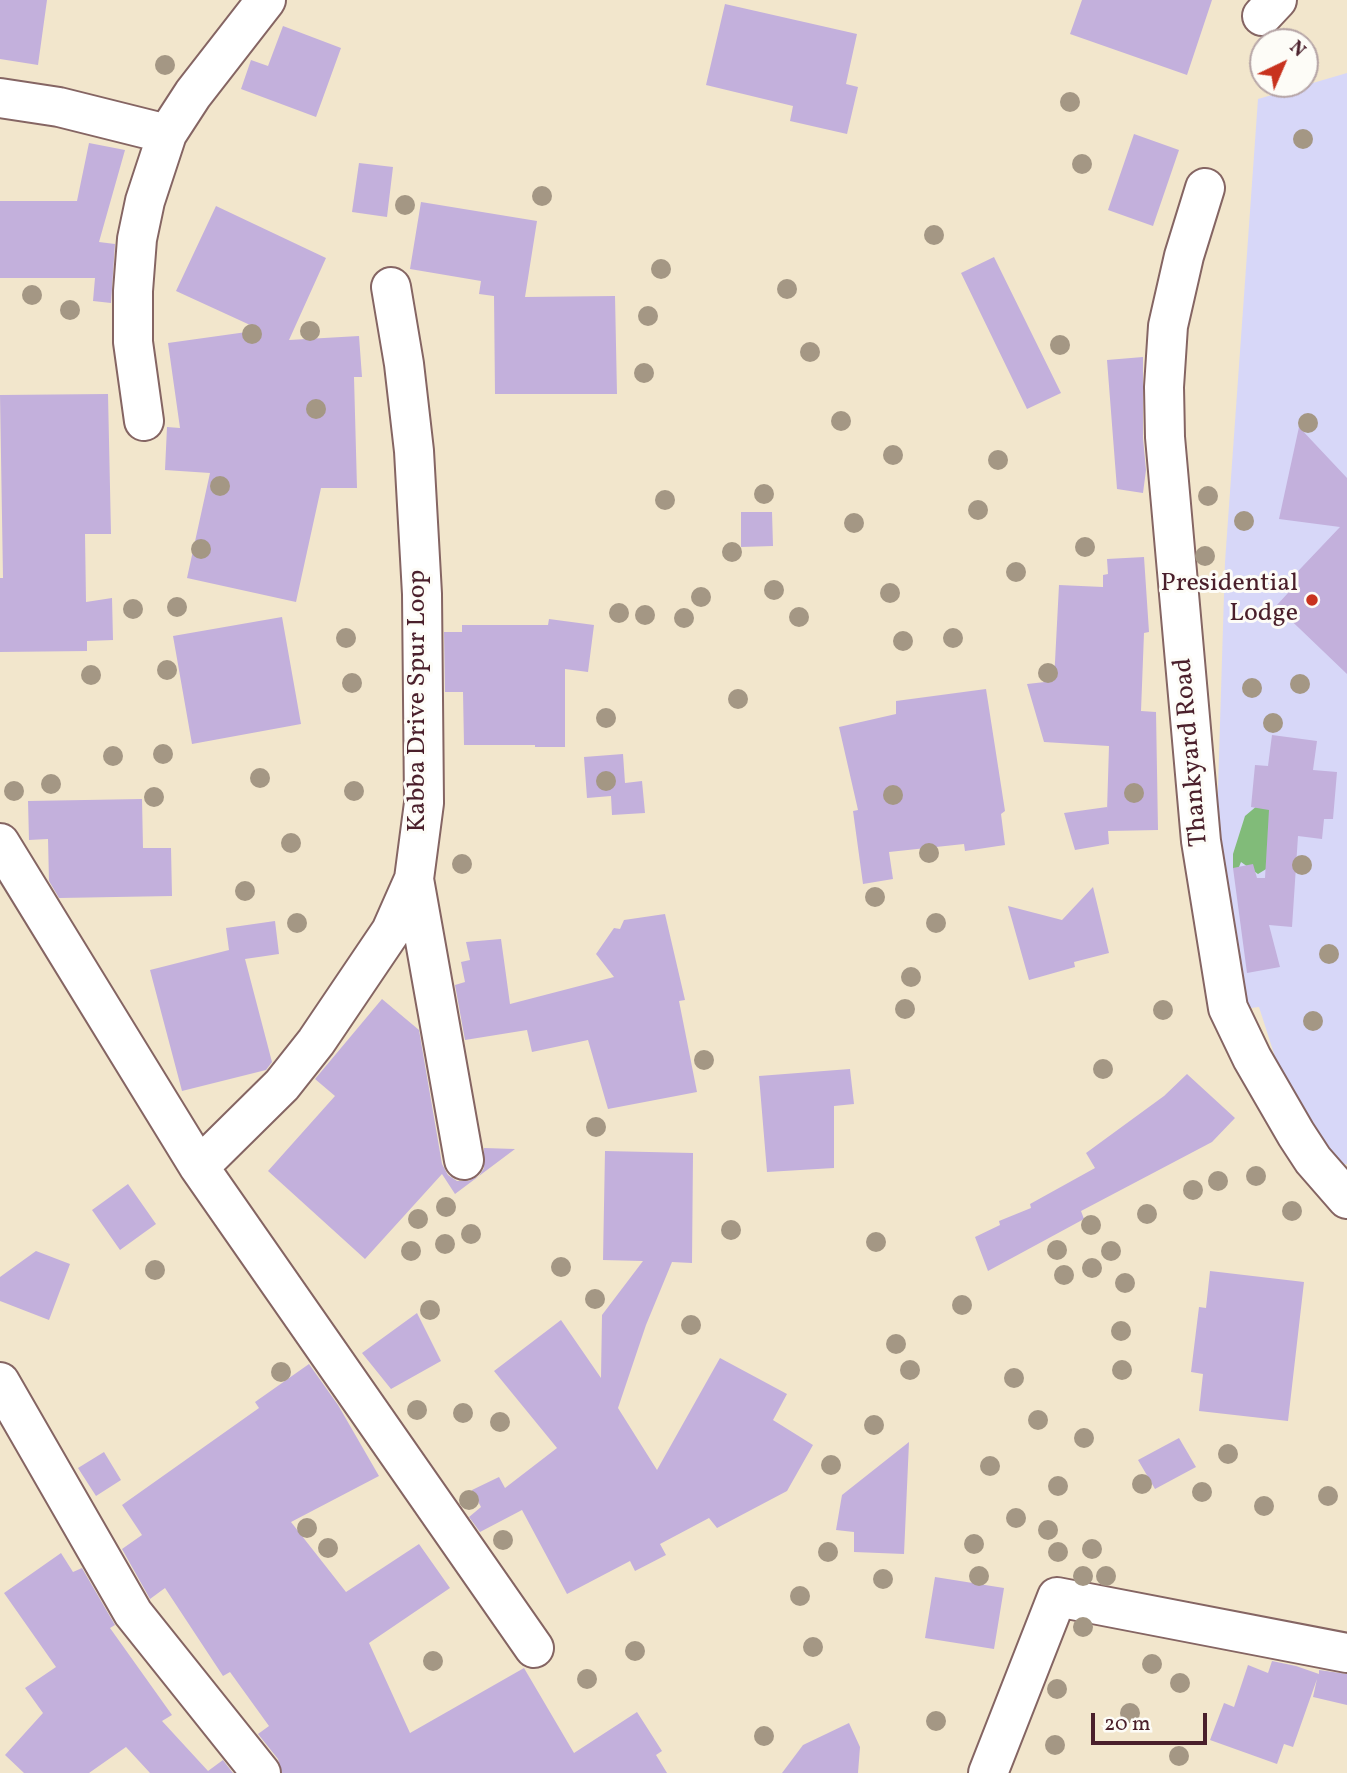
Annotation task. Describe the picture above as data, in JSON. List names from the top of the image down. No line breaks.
{"streets":{"street":["Kabba Drive Spur Loop","Thankyard Road"]},"places":["Presidential Lodge"],"scale_bar":"20 m","north":"top right"}
